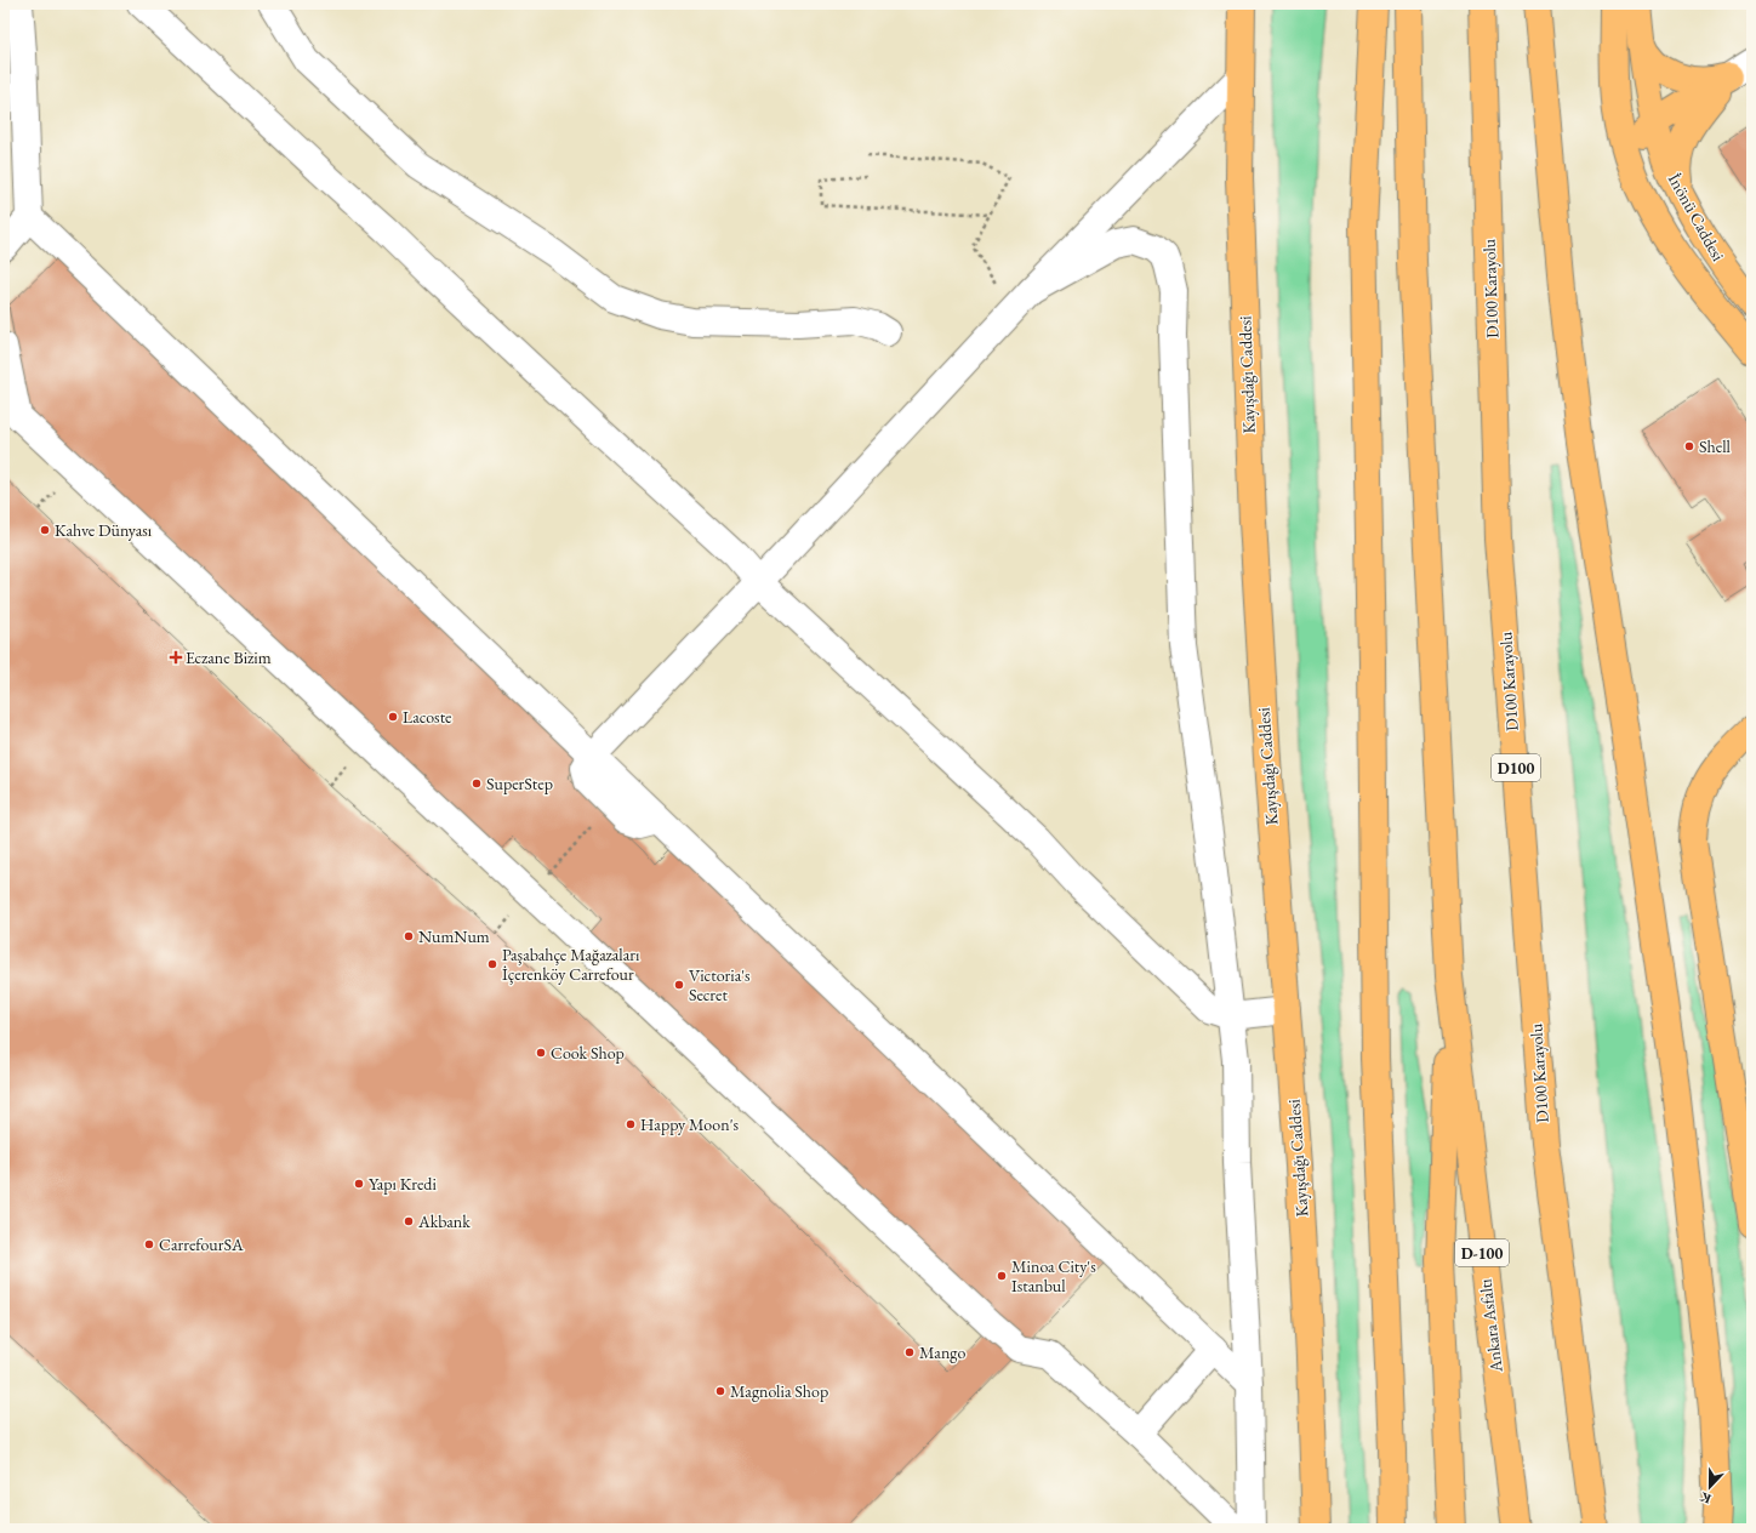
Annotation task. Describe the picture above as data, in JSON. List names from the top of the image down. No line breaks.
{"streets":{"main road":["İnönü Caddesi","D100 Karayolu","Kayışdağı Caddesi","D100","D-100","Ankara Asfaltı"]},"places":{"other":["Shell","Kahve Dünyası","Lacoste","SuperStep","NumNum","Paşabahçe Mağazaları İçerenköy Carrefour","Victoria's Secret","Cook Shop","Happy Moon's","Yapı Kredi","Akbank","CarrefourSA","Minoa City's Istanbul","Mango","Magnolia Shop"],"health":["Eczane Bizim"]},"north":"bottom"}
